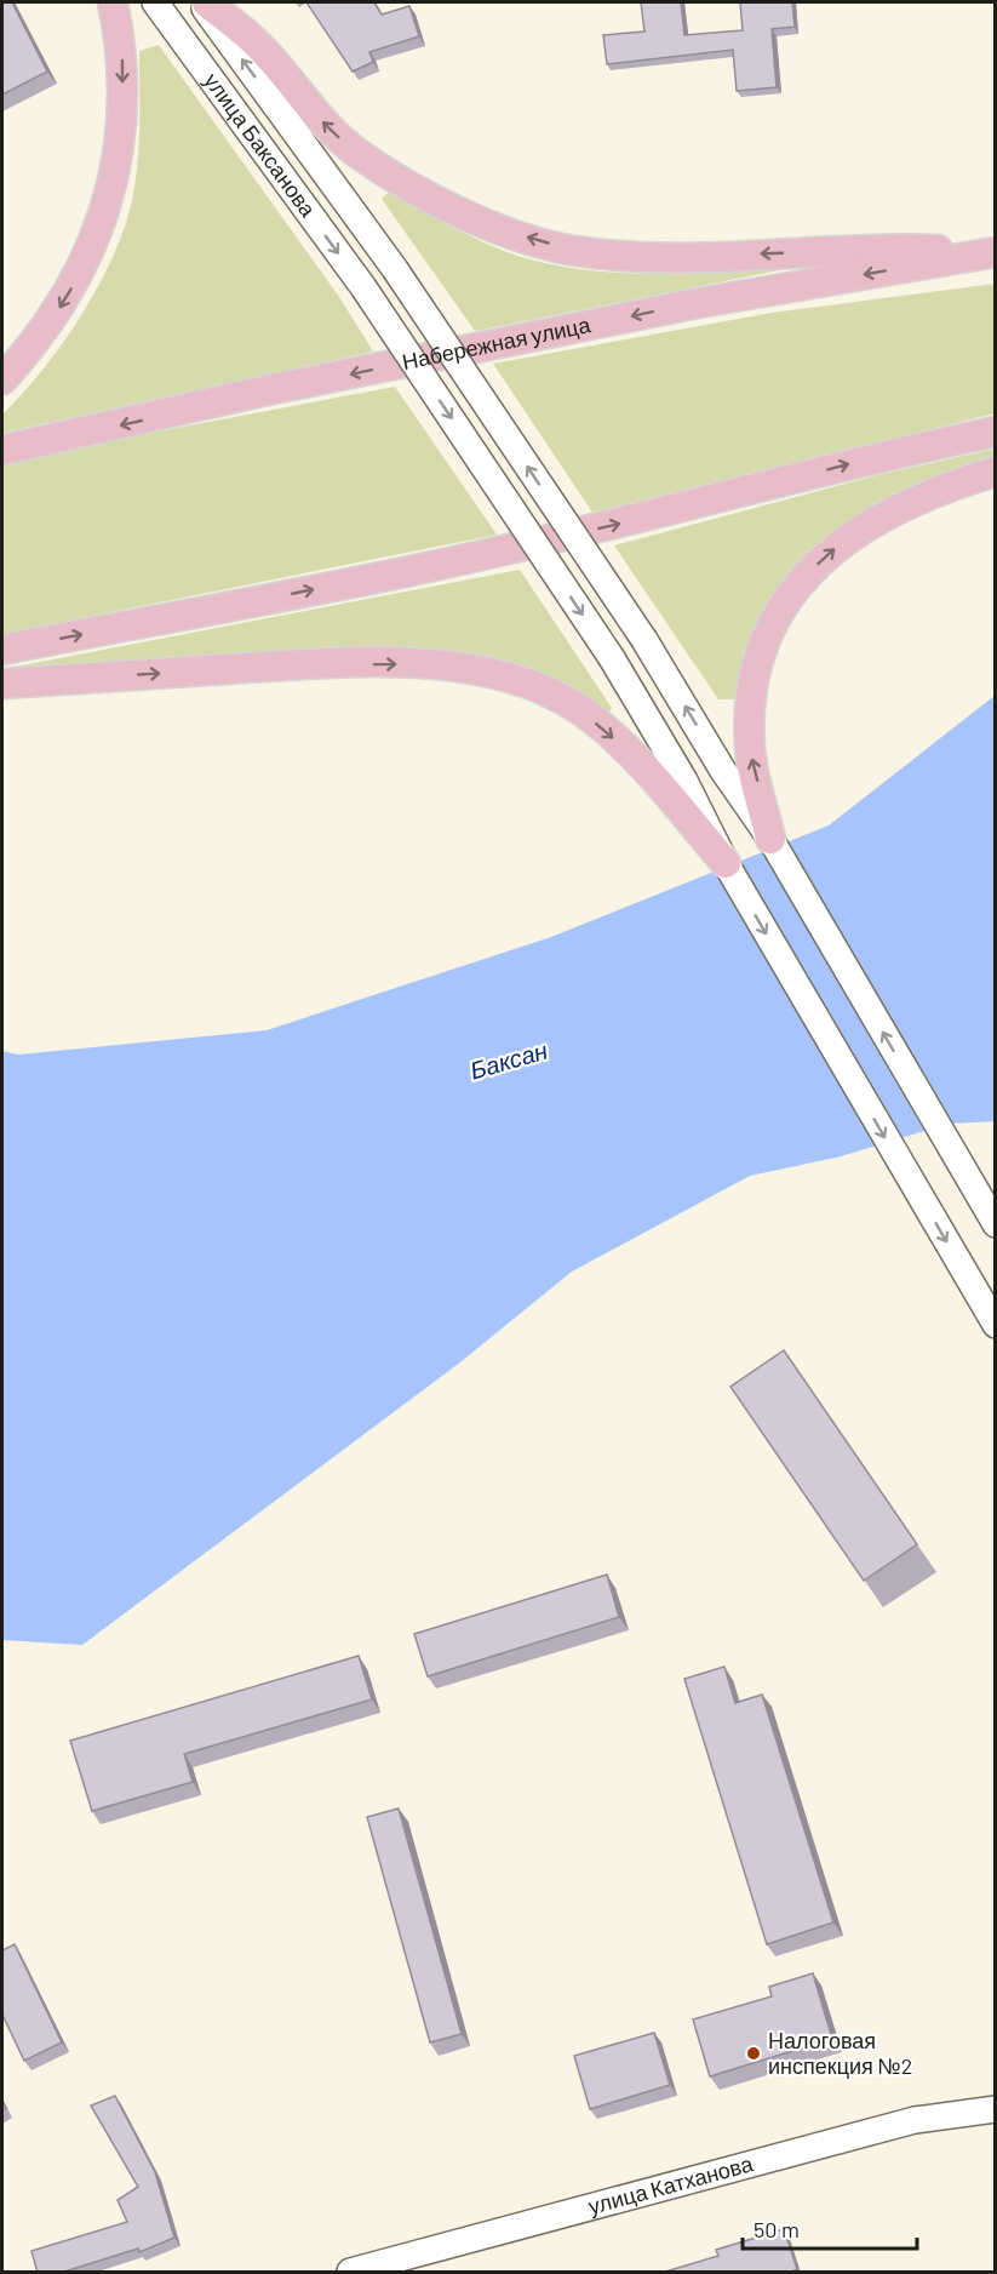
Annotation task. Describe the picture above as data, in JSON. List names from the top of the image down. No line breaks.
{"streets":{"main road":["улица Баксанова","Набережная улица","улица Катханова"]},"water":["Баксан"],"places":["Налоговая инспекция №2"],"scale_bar":"50 m"}
